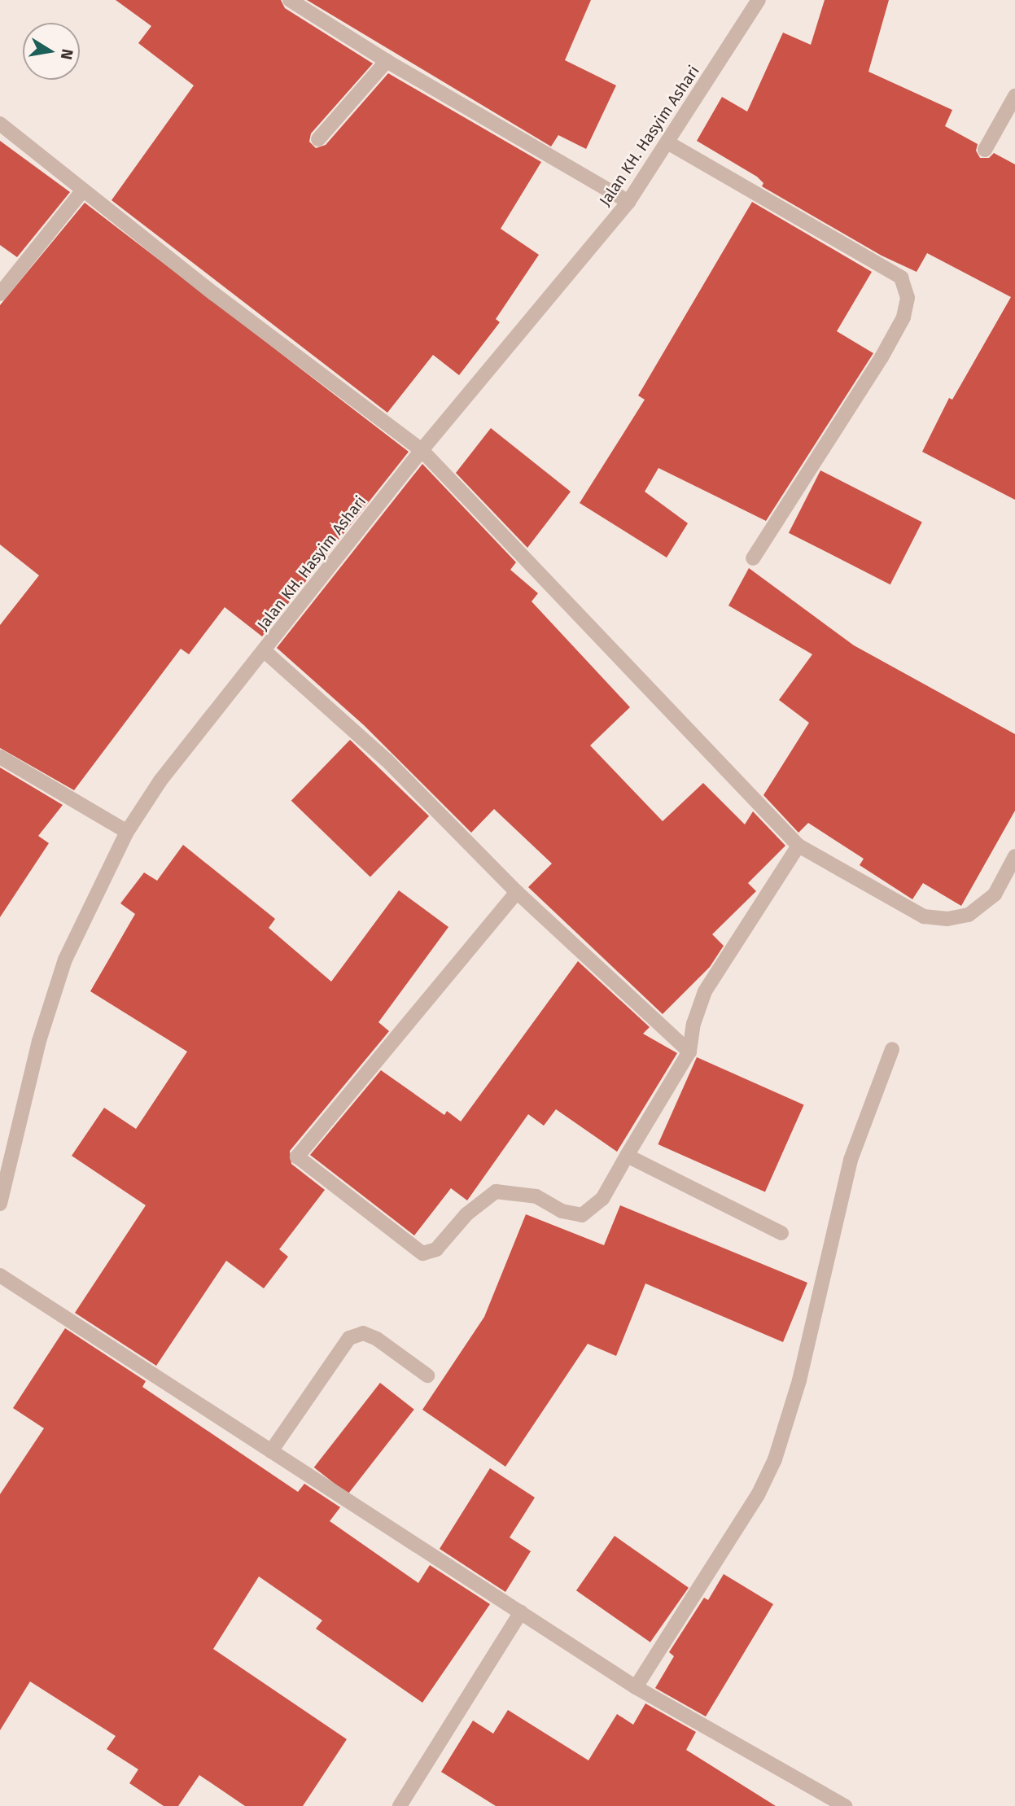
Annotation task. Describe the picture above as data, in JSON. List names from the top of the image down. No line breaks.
{"streets":{"street":["Jalan KH. Hasyim Ashari"]},"north":"right"}
